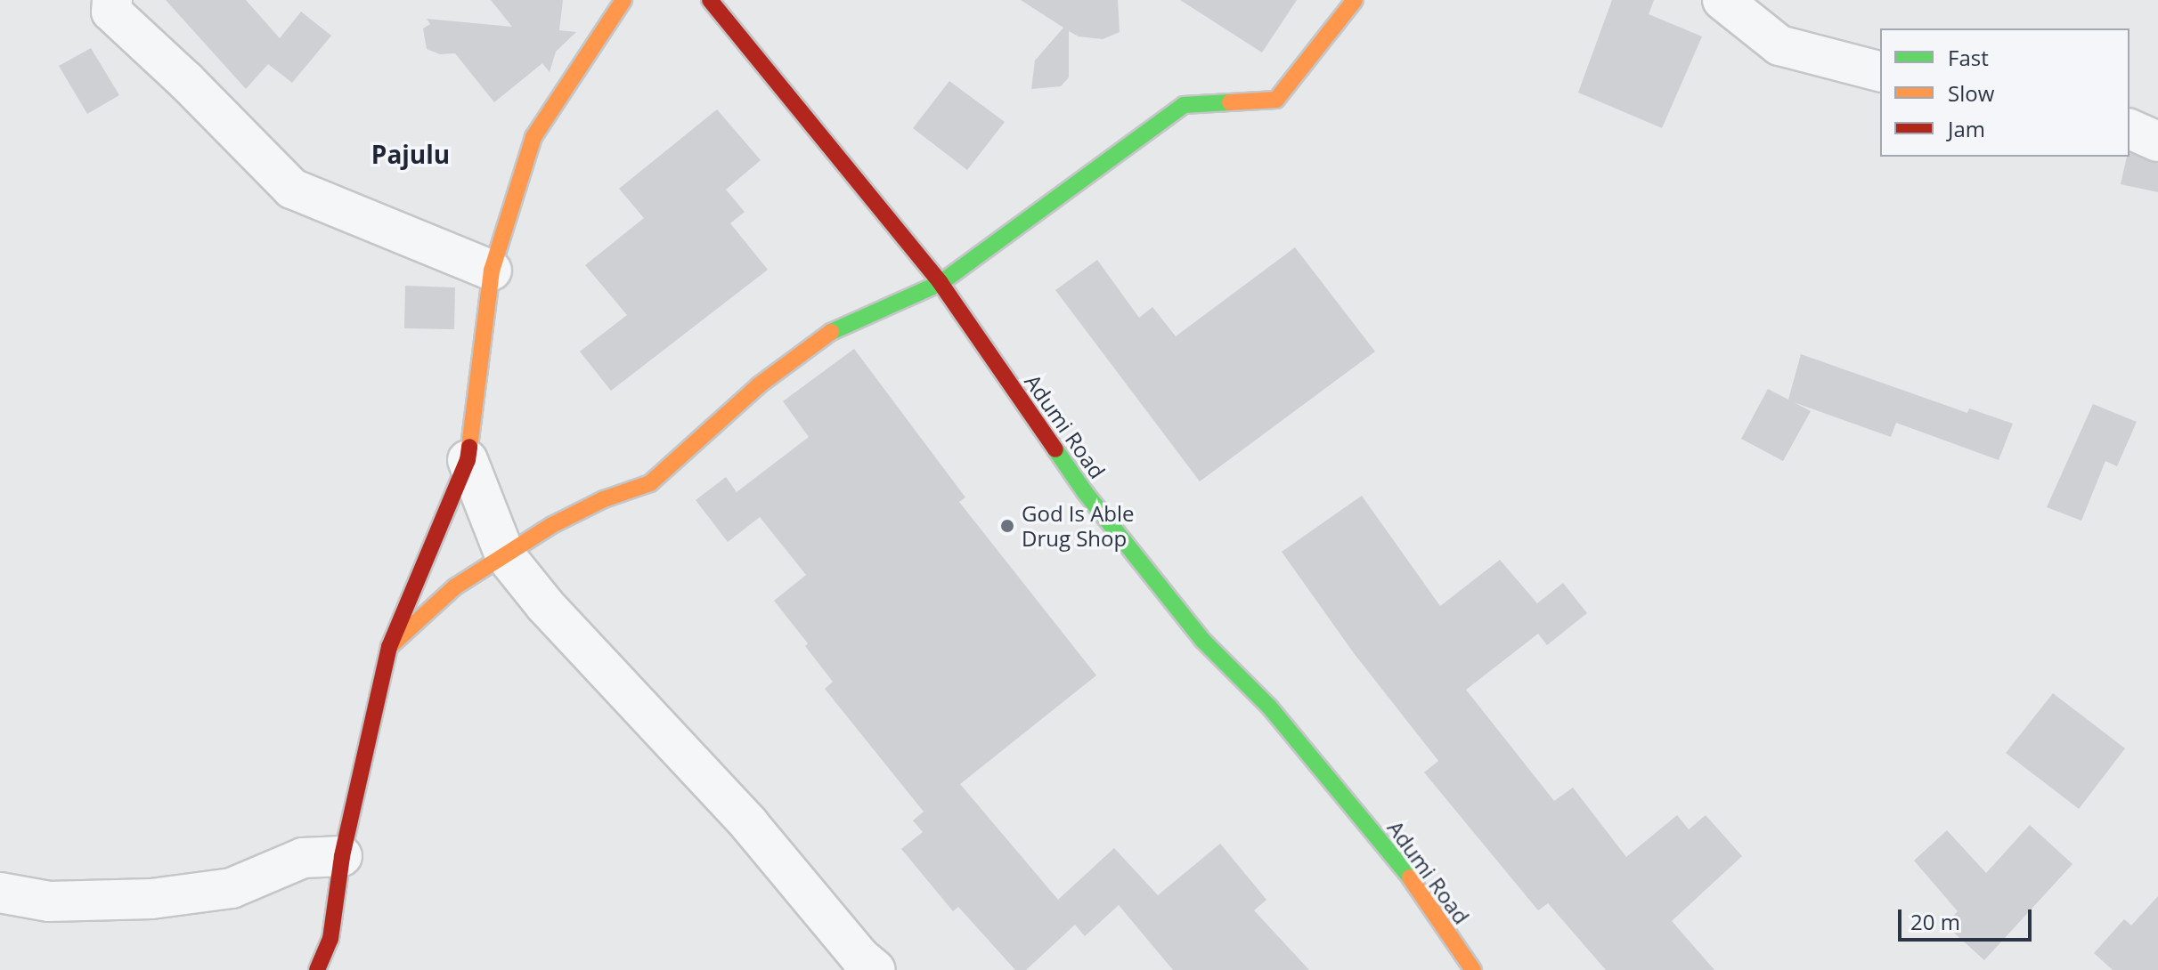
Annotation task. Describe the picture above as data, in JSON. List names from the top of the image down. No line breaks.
{"streets":{"street":["Adumi Road"]},"districts":["Pajulu"],"places":["God Is Able Drug Shop"],"legend":["Fast","Slow","Jam"],"scale_bar":"20 m"}
